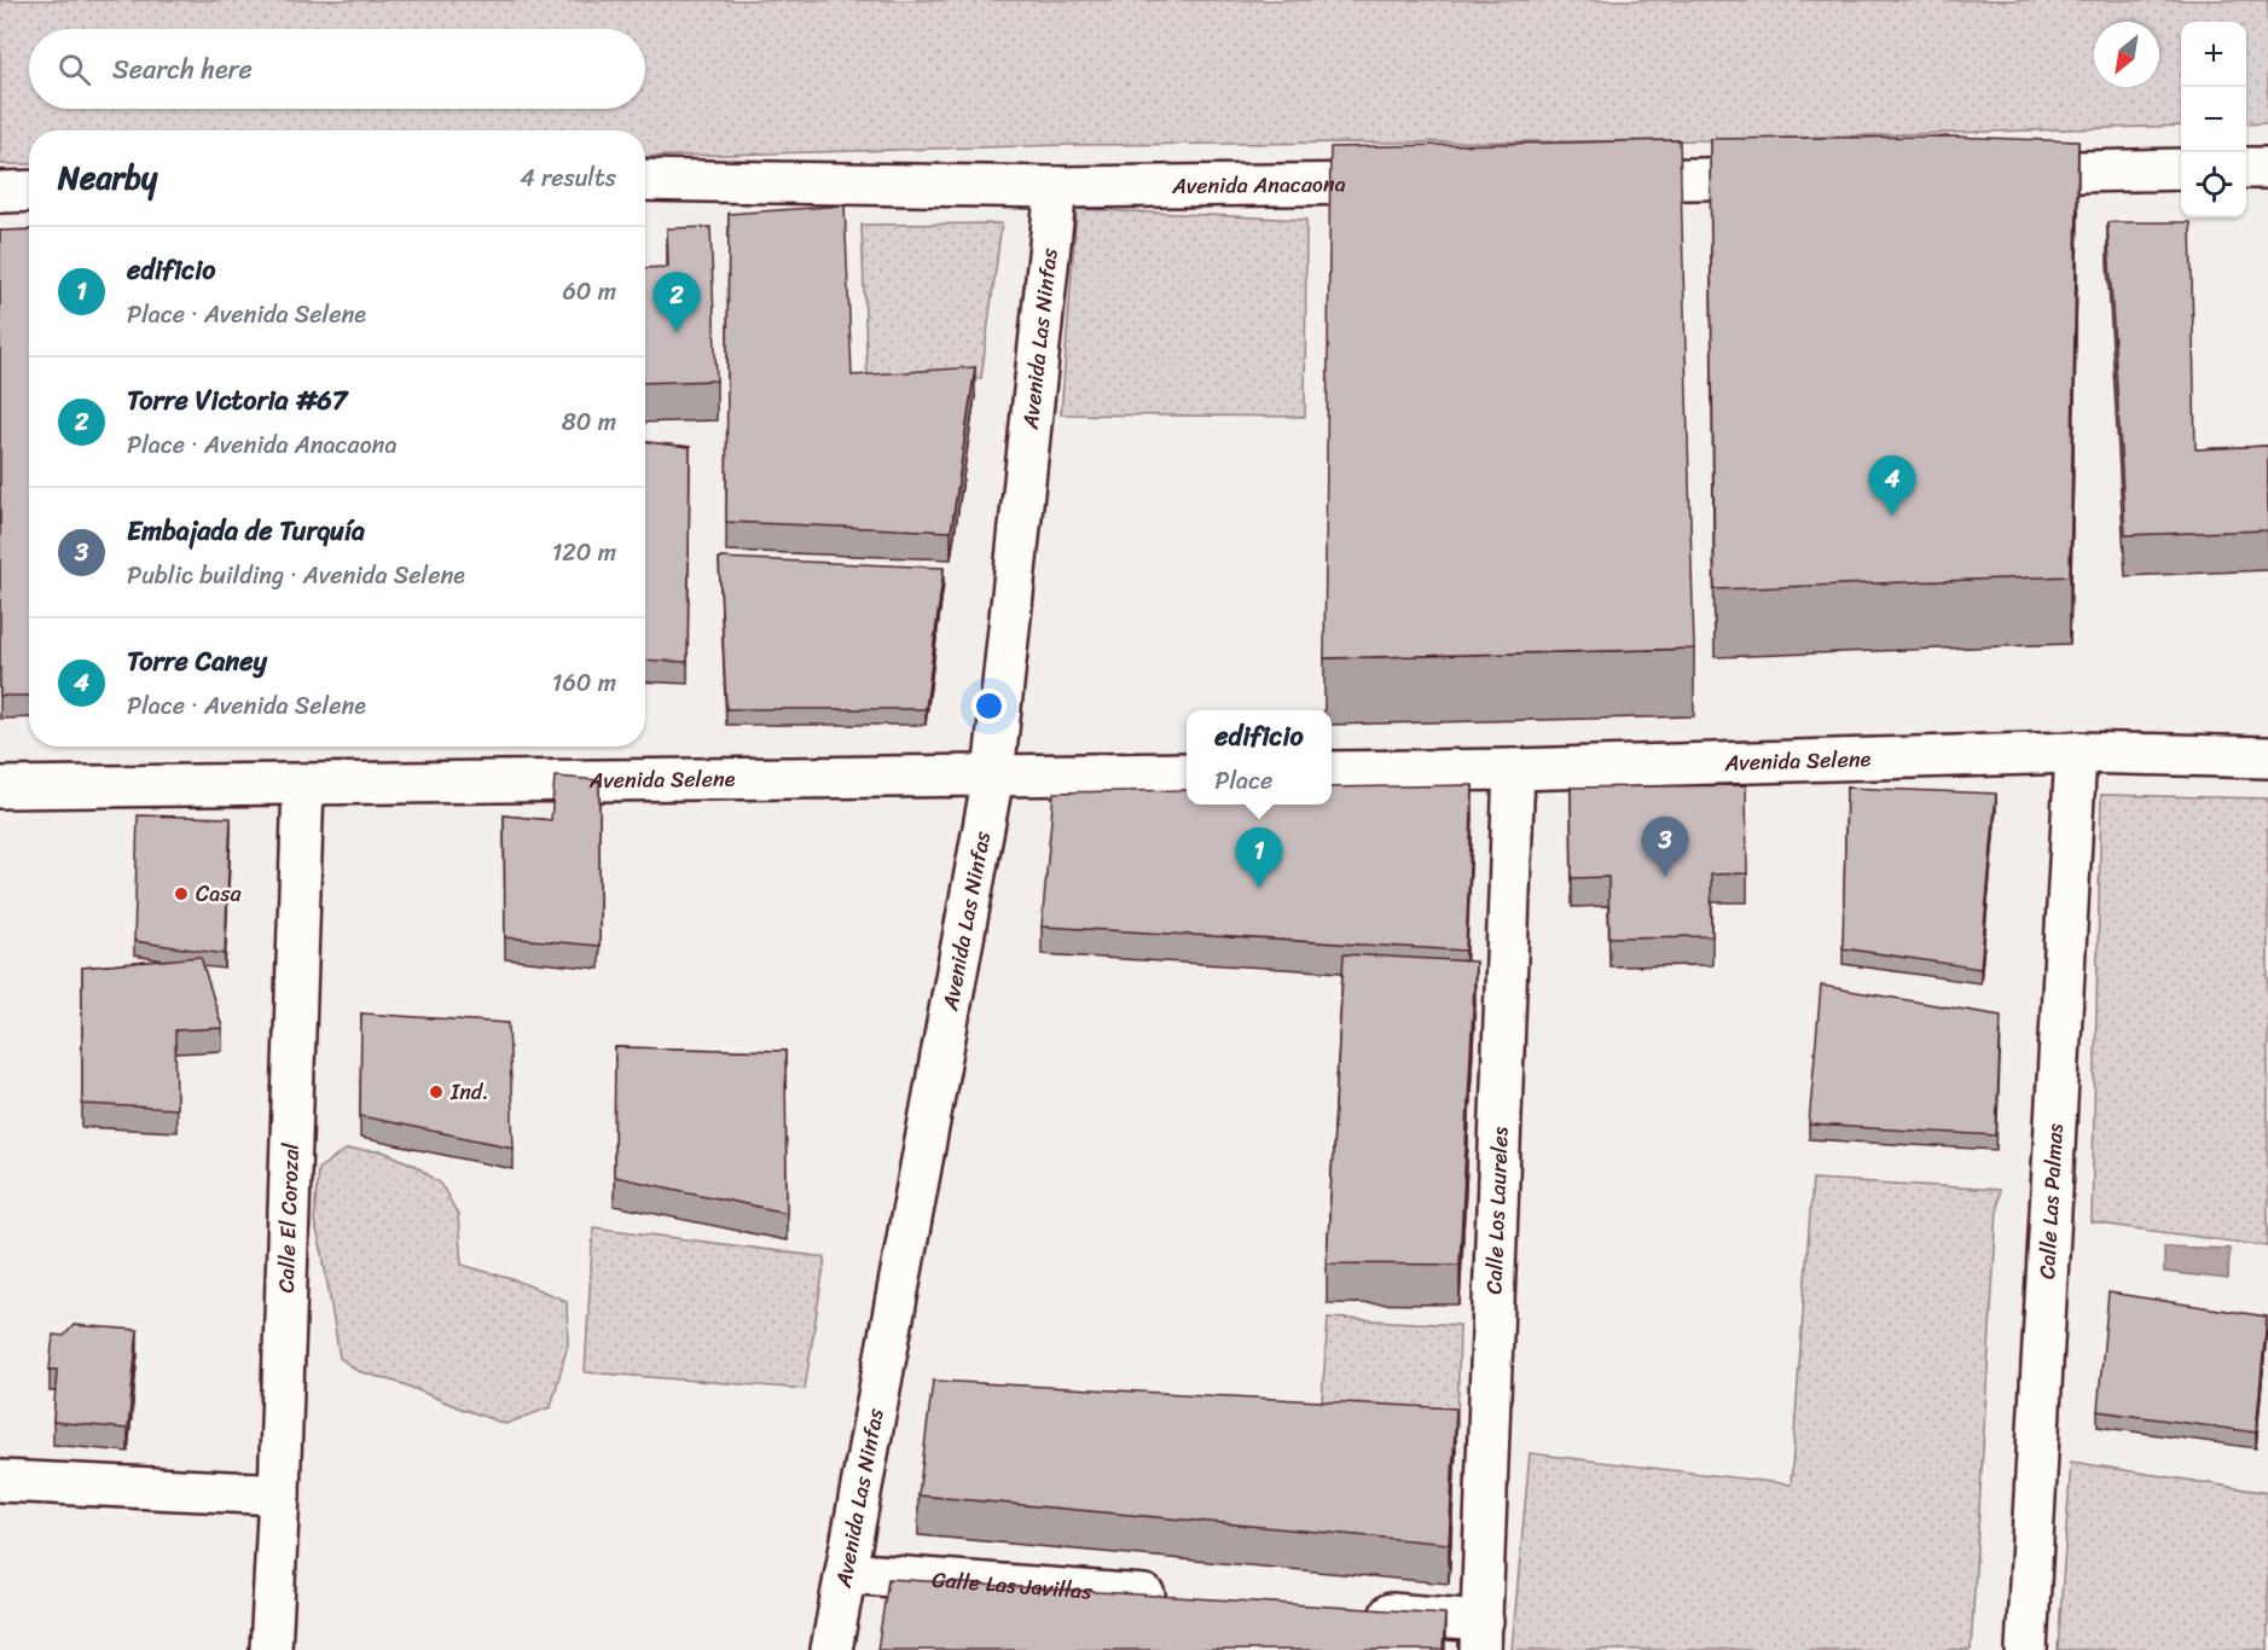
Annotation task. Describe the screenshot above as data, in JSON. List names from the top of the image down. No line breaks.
{"streets":{"street":["Avenida Anacaona","Avenida Las Ninfas","Avenida Selene","Calle Las Palmas","Calle Los Laureles","Calle El Corozal","Calle Las Javillas"]},"crossings":[["Avenida Anacaona","Avenida Las Ninfas"],["Avenida Las Ninfas","Avenida Selene"],["Avenida Las Ninfas","Calle Las Javillas"],["Avenida Selene","Calle Las Palmas"],["Avenida Selene","Calle Los Laureles"],["Avenida Selene","Calle El Corozal"]],"places":["Casa","Ind."],"north":"bottom left","page":{"map_buttons":["+","−"],"search":"Search here","heading":["Nearby","4 results"],"list":[{"mark":"1","name":"edificio","note":"Place · Avenida Selene","value":"60 m"},{"mark":"2","name":"Torre Victoria #67","note":"Place · Avenida Anacaona","value":"80 m"},{"mark":"3","name":"Embajada de Turquía","note":"Public building · Avenida Selene","value":"120 m"},{"mark":"4","name":"Torre Caney","note":"Place · Avenida Selene","value":"160 m"}],"pins":["2","4","3","1"],"popup":["edificio","Place"]}}
